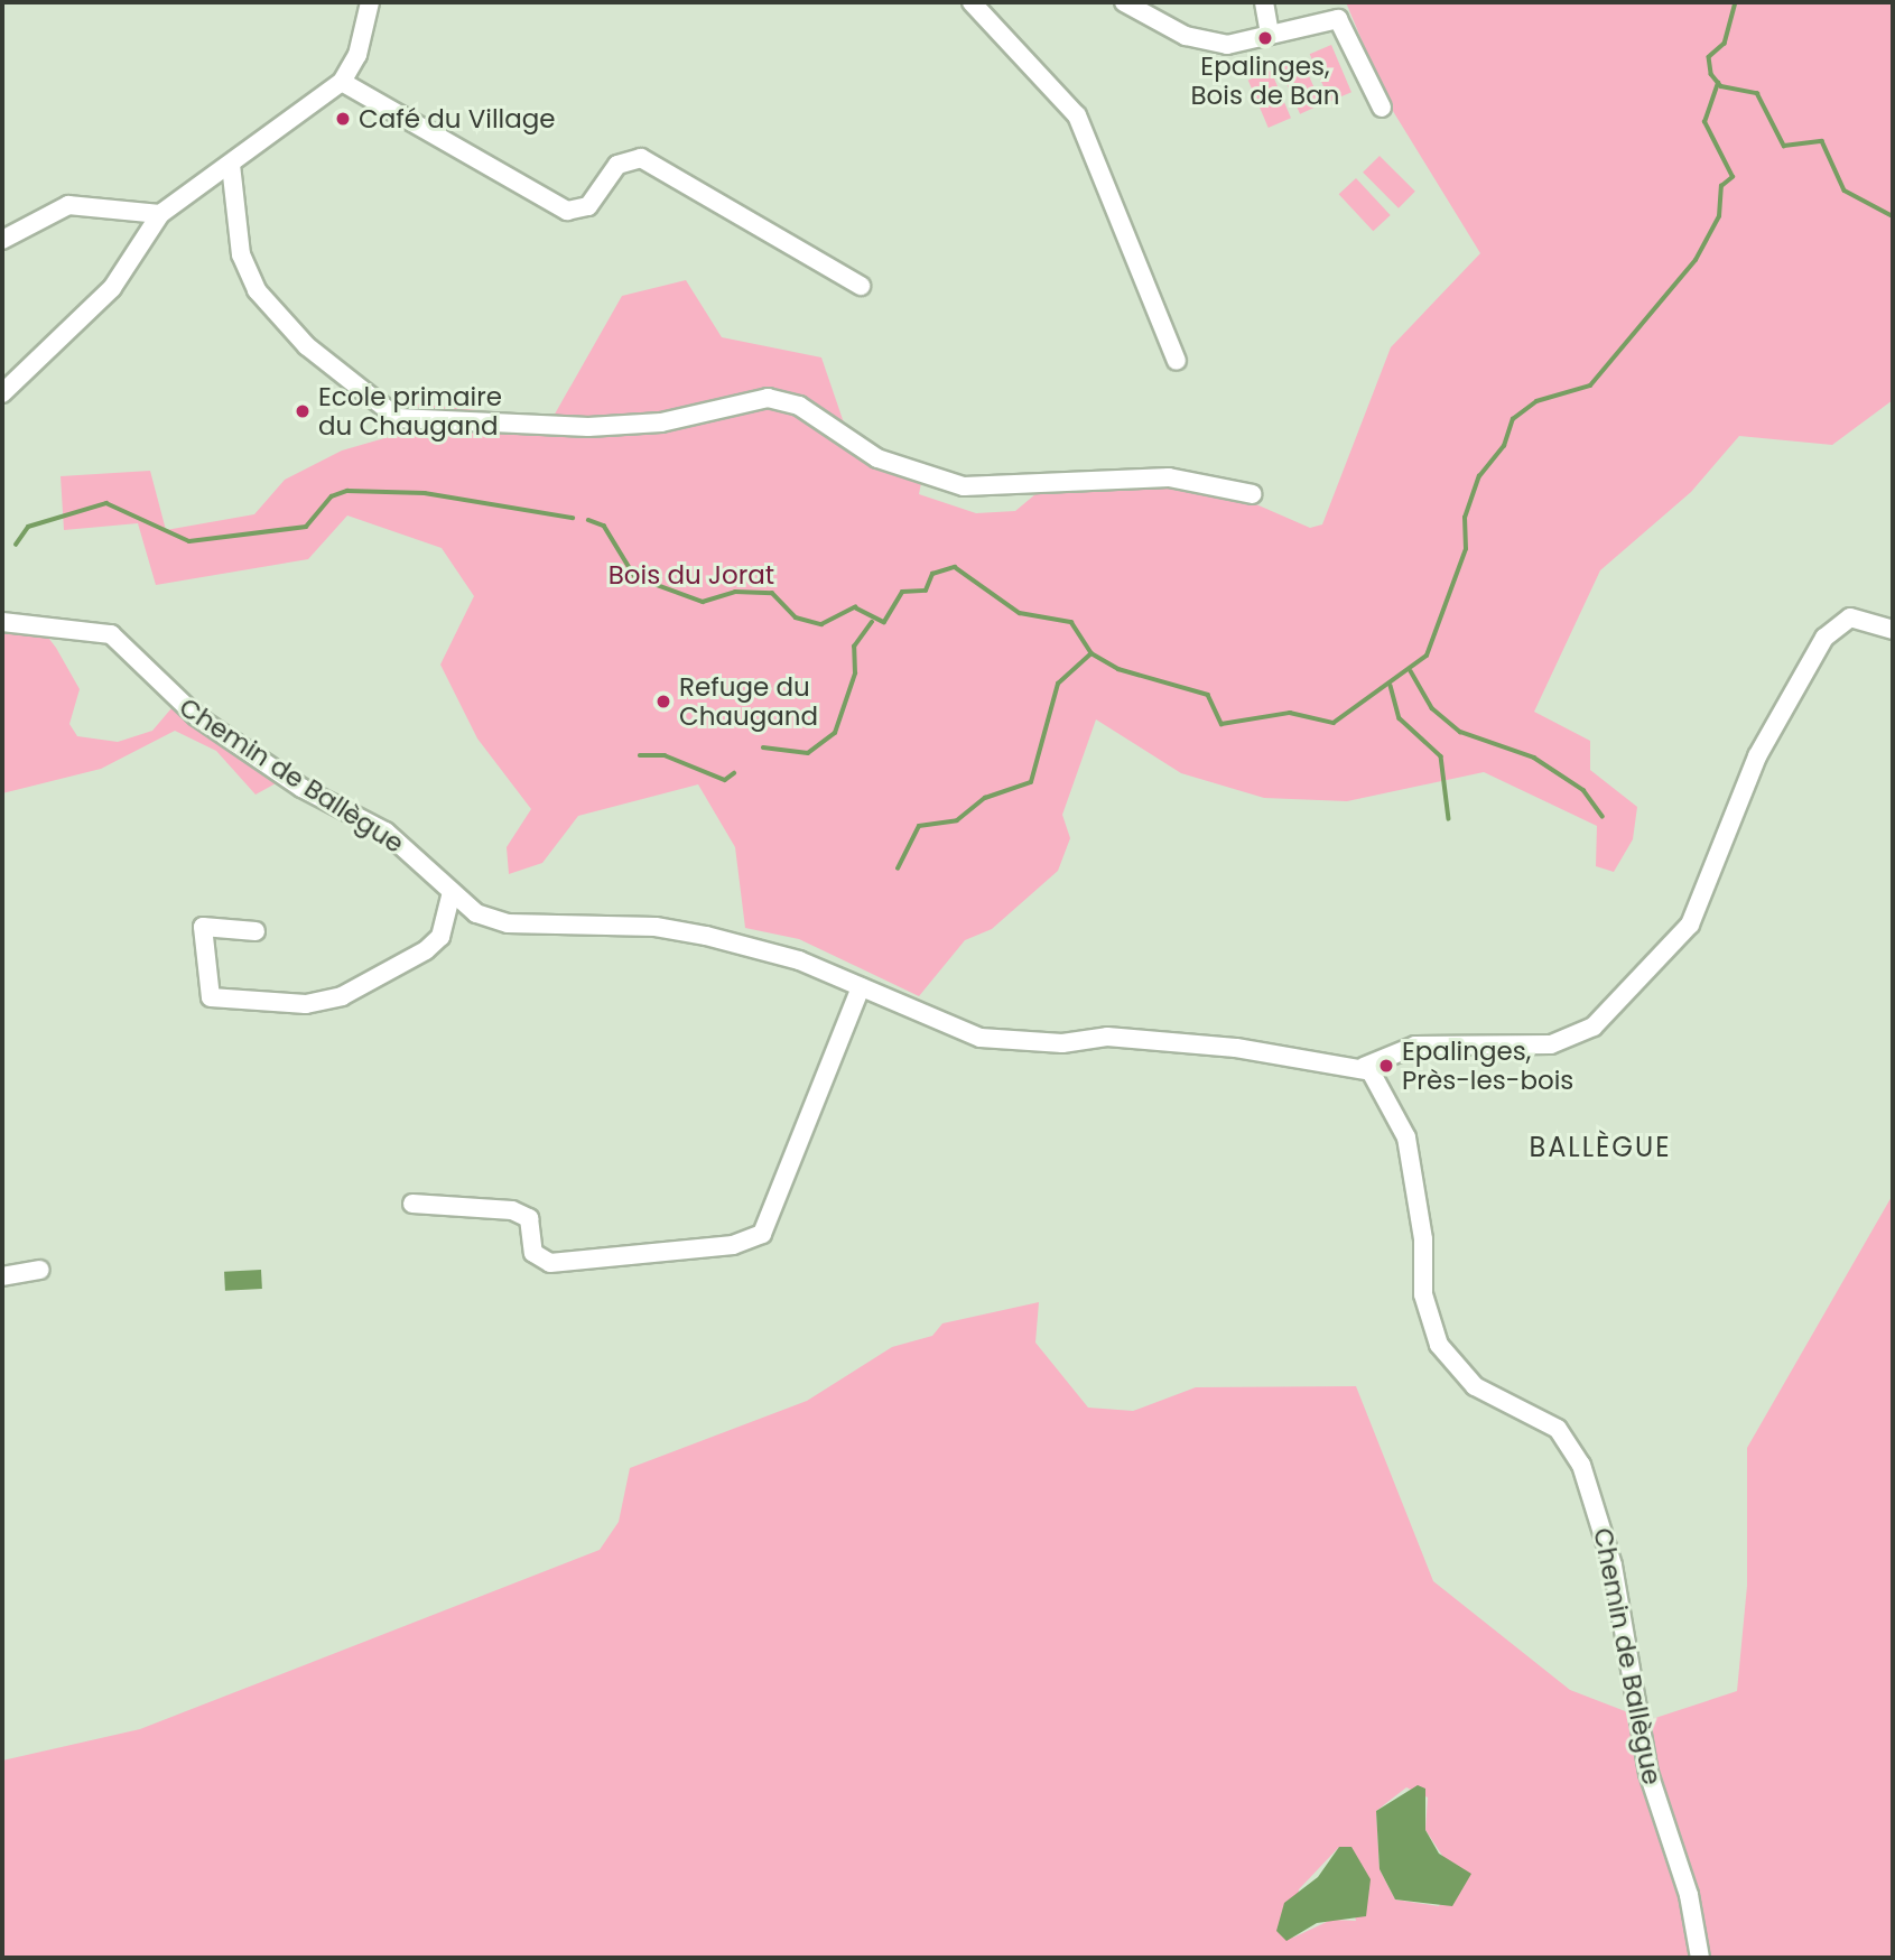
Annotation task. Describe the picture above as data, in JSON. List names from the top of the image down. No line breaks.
{"streets":{"street":["Chemin de Ballègue"]},"districts":["BALLÈGUE"],"parks":["Bois du Jorat"],"places":["Epalinges, Bois de Ban","Café du Village","Ecole primaire du Chaugand","Refuge du Chaugand","Epalinges, Près-les-bois"]}
